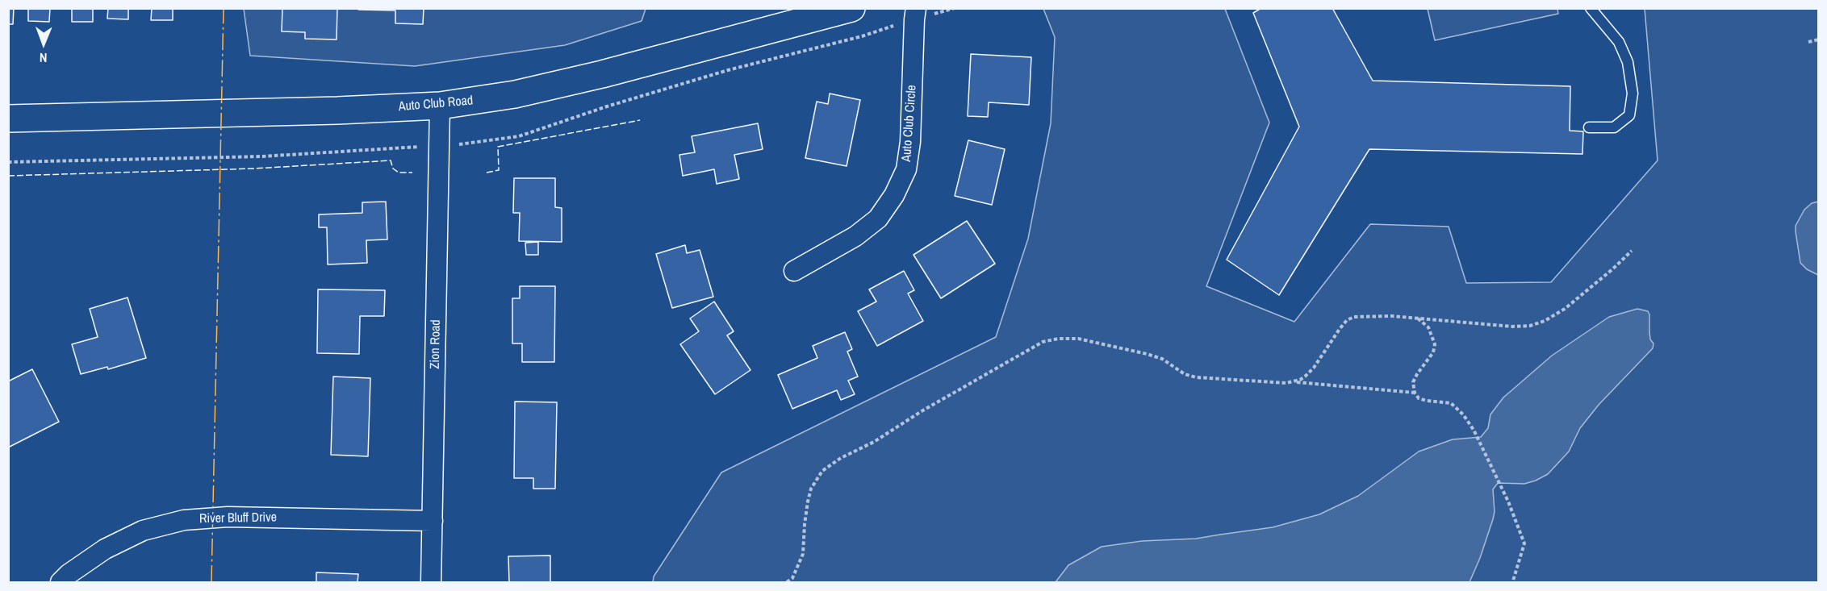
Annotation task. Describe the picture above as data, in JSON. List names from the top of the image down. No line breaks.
{"streets":{"street":["Auto Club Road","Auto Club Circle","Zion Road","River Bluff Drive"]},"crossings":[["Auto Club Road","Zion Road"],["Zion Road","River Bluff Drive"]],"north":"bottom"}
